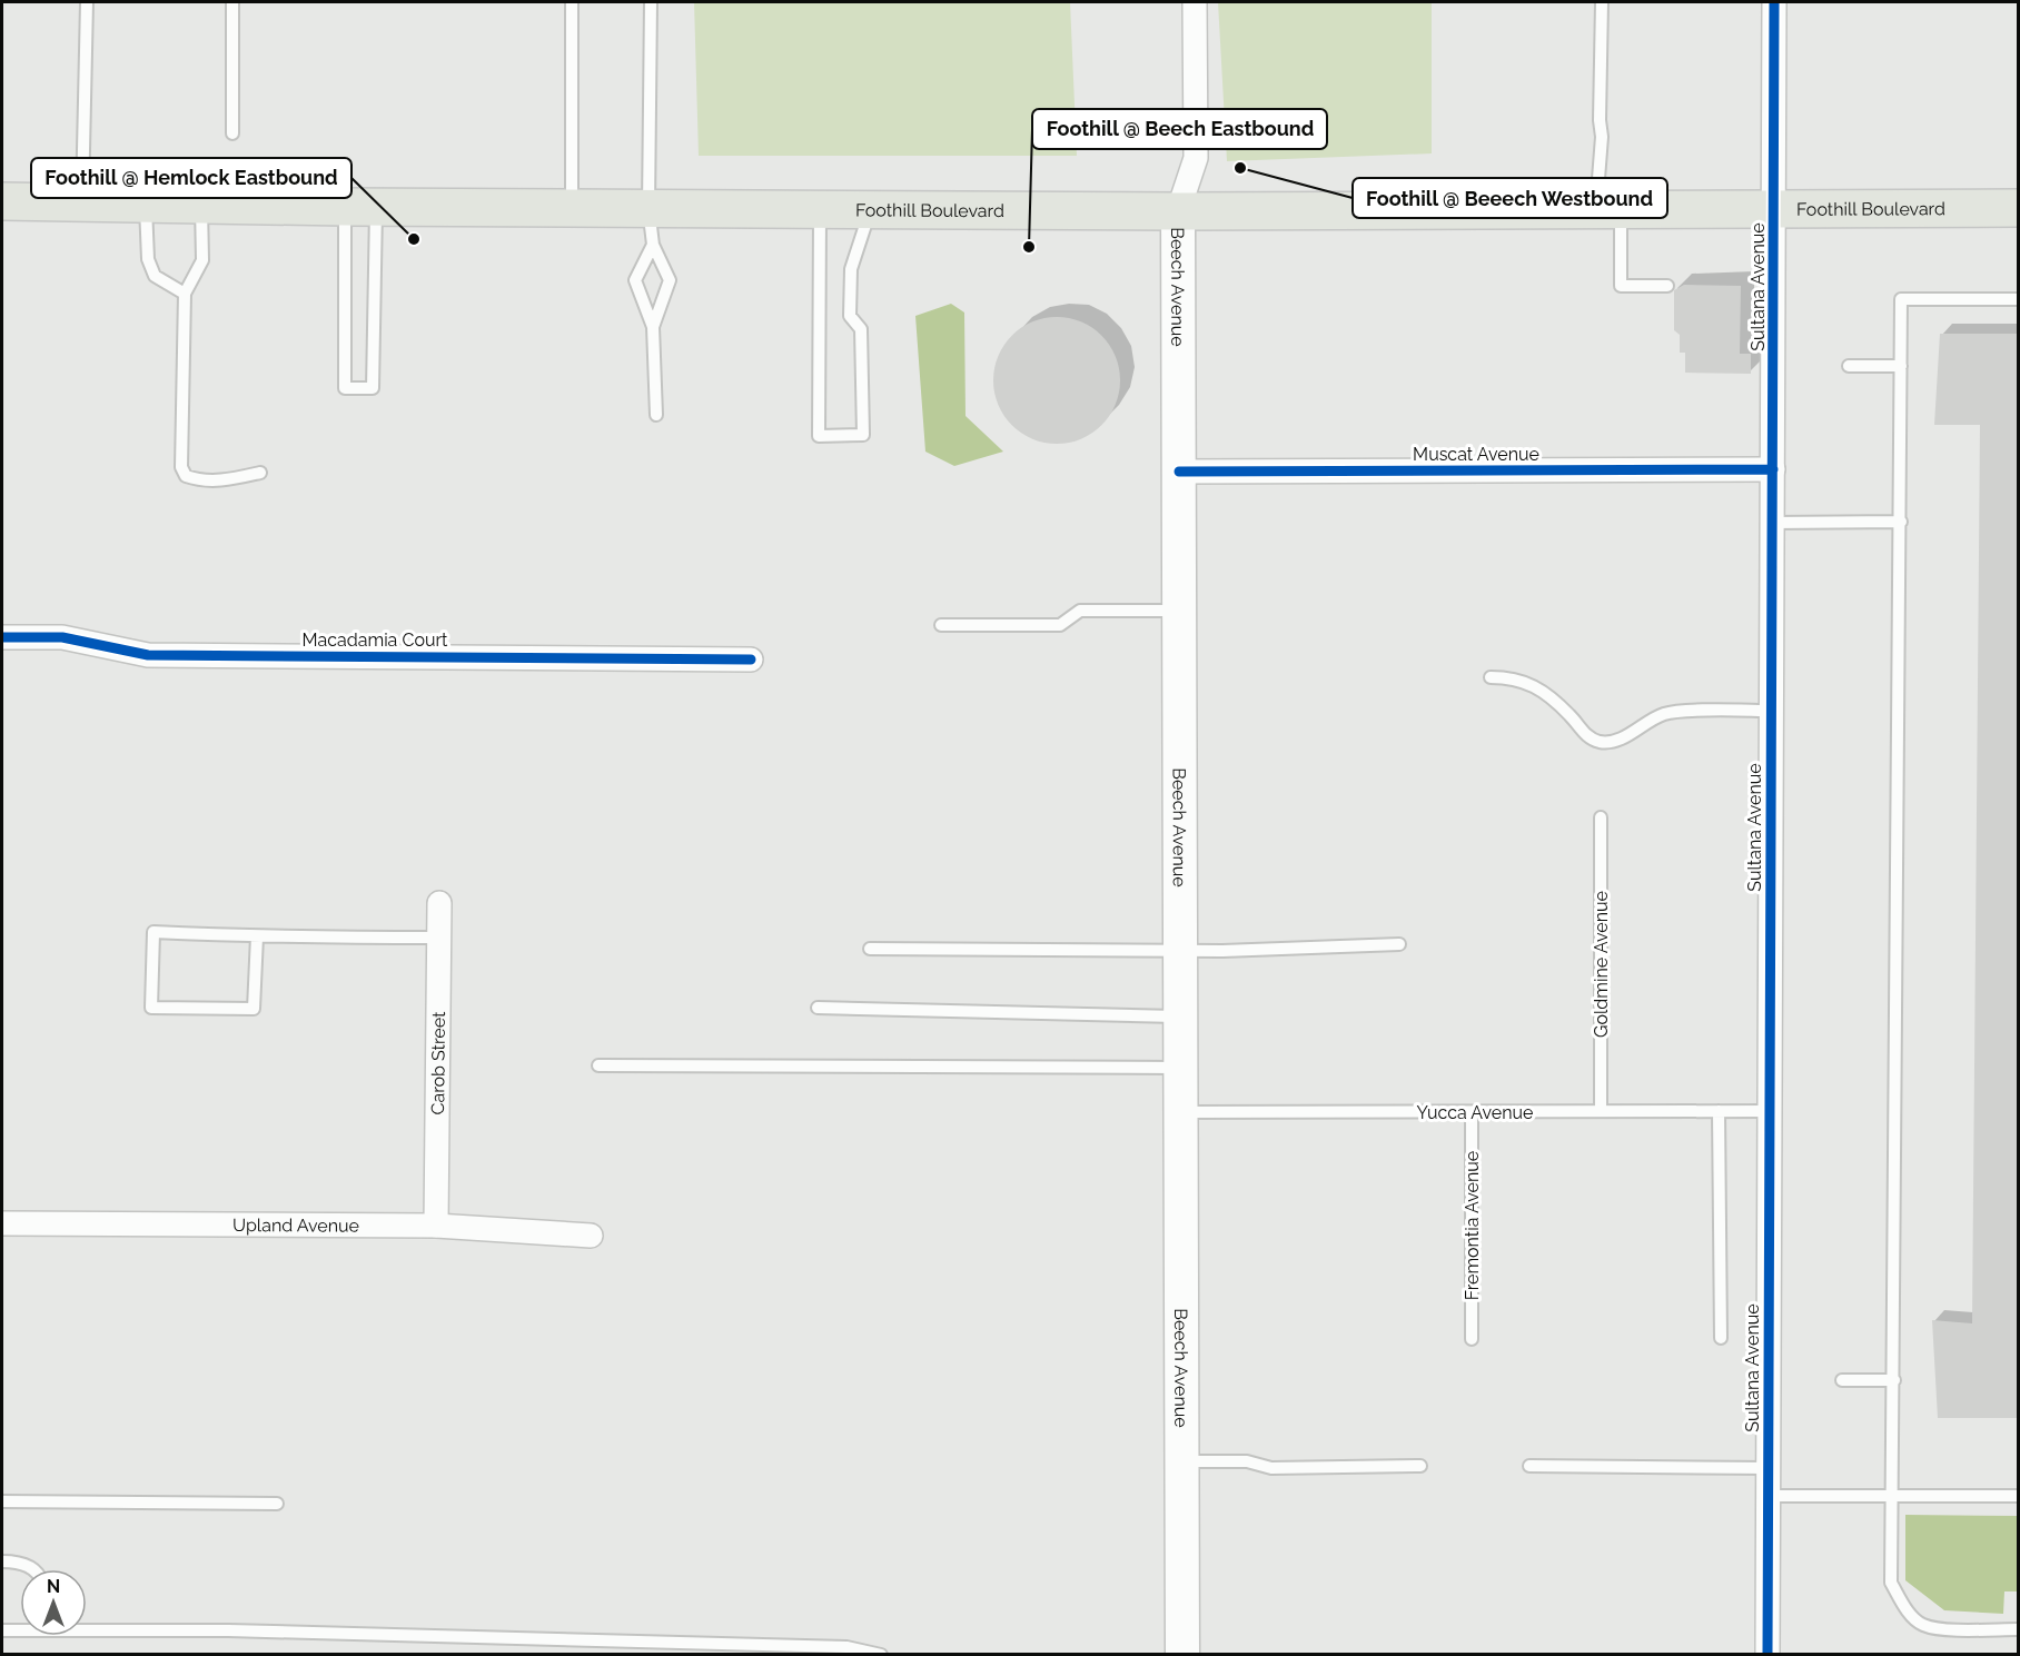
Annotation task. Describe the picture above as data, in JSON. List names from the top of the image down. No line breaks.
{"streets":{"main road":["Foothill Boulevard","Beech Avenue"],"street":["Sultana Avenue","Muscat Avenue","Macadamia Court","Carob Street","Upland Avenue"],"lane":["Goldmine Avenue","Yucca Avenue","Fremontia Avenue"]},"crossings":[["Foothill Boulevard","Beech Avenue"],["Foothill Boulevard","Sultana Avenue"],["Beech Avenue","Muscat Avenue"],["Beech Avenue","Yucca Avenue"],["Sultana Avenue","Muscat Avenue"],["Sultana Avenue","Yucca Avenue"],["Goldmine Avenue","Yucca Avenue"],["Carob Street","Upland Avenue"],["Yucca Avenue","Fremontia Avenue"]],"places":["Foothill @ Beeech Westbound","Foothill @ Hemlock Eastbound","Foothill @ Beech Eastbound"],"north":"top"}
